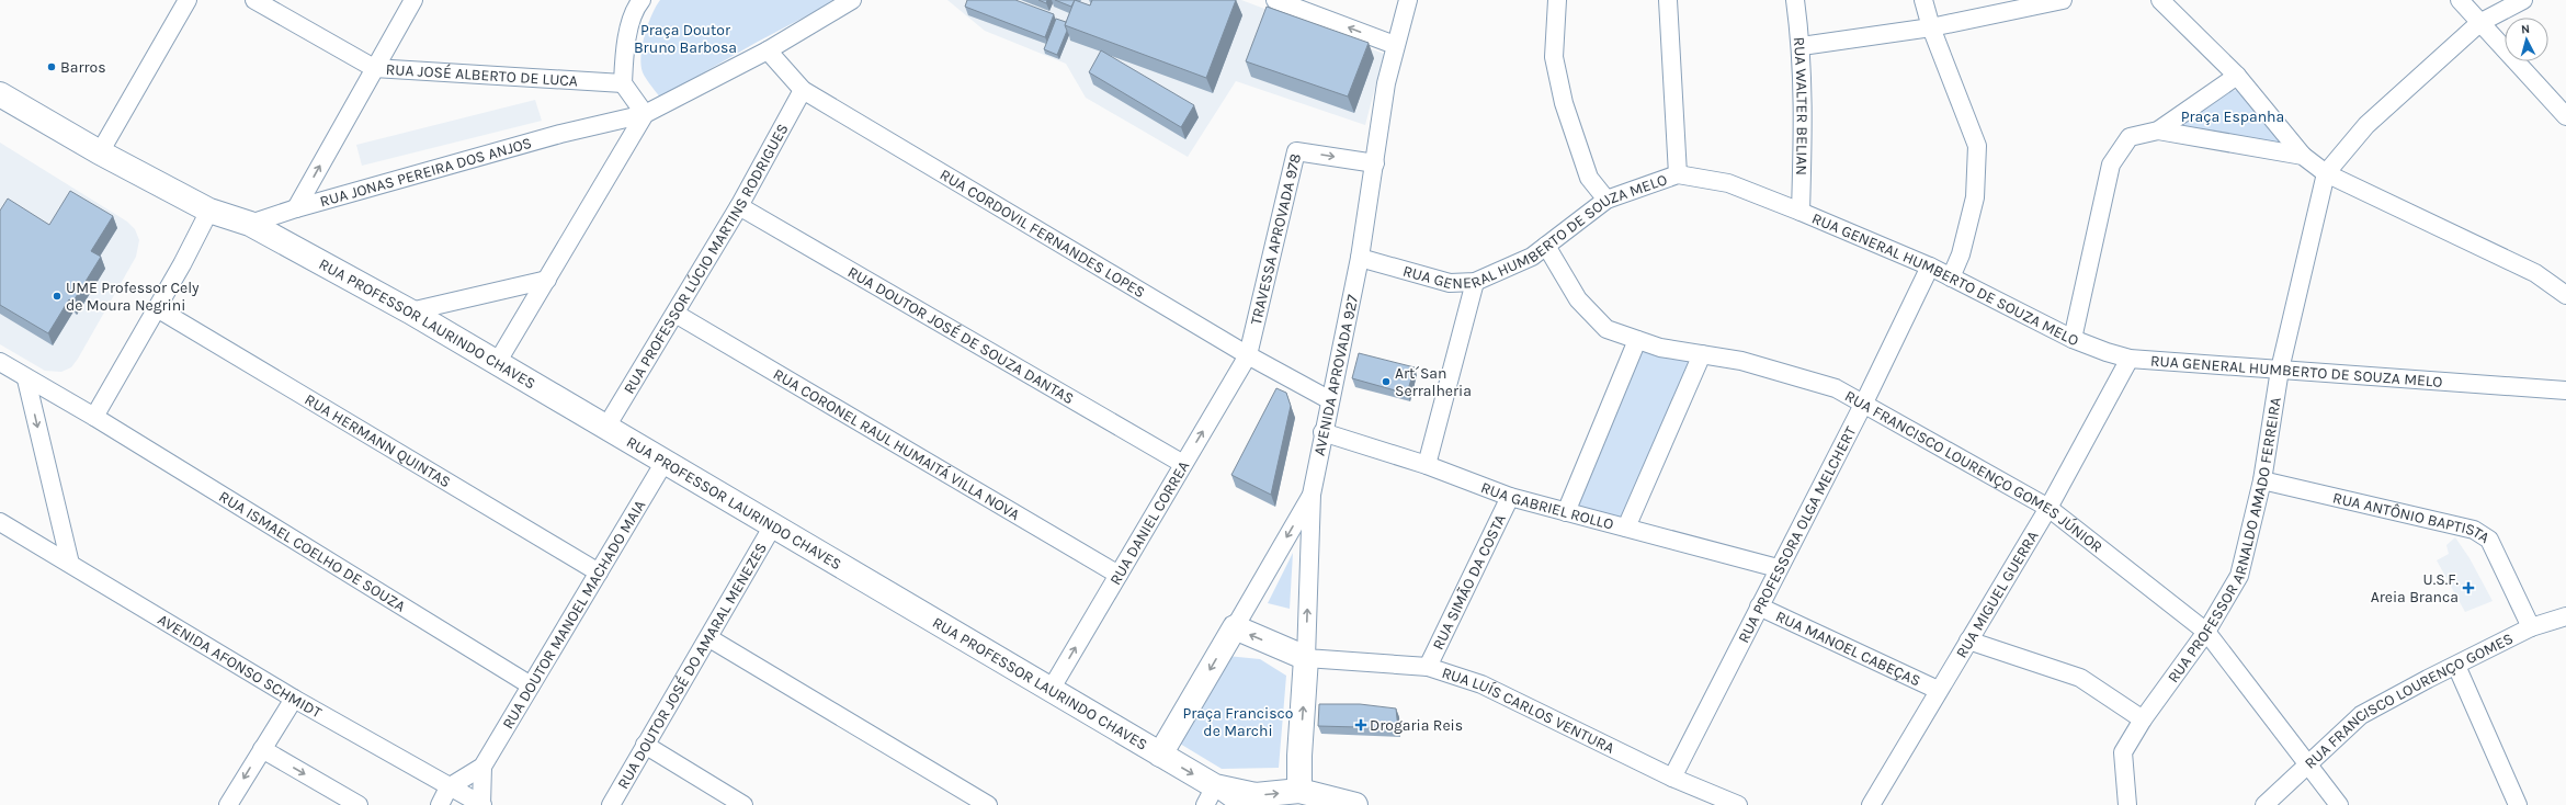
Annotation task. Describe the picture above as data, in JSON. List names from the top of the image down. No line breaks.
{"streets":{"street":["RUA JOSÉ ALBERTO DE LUCA","RUA WALTER BELIAN","RUA JONAS PEREIRA DOS ANJOS","RUA GENERAL HUMBERTO DE SOUZA MELO","RUA CORDOVIL FERNANDES LOPES","TRAVESSA APROVADA 978","RUA PROFESSOR LÚCIO MARTINS RODRIGUES","RUA PROFESSOR LAURINDO CHAVES","RUA DOUTOR JOSÉ DE SOUZA DANTAS","AVENIDA APROVADA 927","RUA HERMANN QUINTAS","RUA CORONEL RAUL HUMAITÁ VILLA NOVA","RUA FRANCISCO LOURENÇO GOMES JÚNIOR","RUA GABRIEL ROLLO","RUA ANTÔNIO BAPTISTA","RUA DANIEL CORREA","RUA PROFESSORA OLGA MELCHERT","RUA PROFESSOR ARNALDO AMADO FERREIRA","RUA ISMAEL COELHO DE SOUZA","RUA SIMÃO DA COSTA","RUA MIGUEL GUERRA","RUA DOUTOR MANOEL MACHADO MAIA","RUA MANOEL CABEÇAS","AVENIDA AFONSO SCHMIDT","RUA DOUTOR JOSÉ DO AMARAL MENEZES","RUA FRANCISCO LOURENÇO GOMES","RUA LUÍS CARLOS VENTURA"]},"crossings":[["RUA WALTER BELIAN","RUA GENERAL HUMBERTO DE SOUZA MELO"],["RUA JONAS PEREIRA DOS ANJOS","RUA CORDOVIL FERNANDES LOPES"],["RUA JONAS PEREIRA DOS ANJOS","RUA PROFESSOR LAURINDO CHAVES"],["RUA GENERAL HUMBERTO DE SOUZA MELO","AVENIDA APROVADA 927"],["RUA GENERAL HUMBERTO DE SOUZA MELO","RUA FRANCISCO LOURENÇO GOMES JÚNIOR"],["RUA GENERAL HUMBERTO DE SOUZA MELO","RUA PROFESSORA OLGA MELCHERT"],["RUA GENERAL HUMBERTO DE SOUZA MELO","RUA PROFESSOR ARNALDO AMADO FERREIRA"],["RUA GENERAL HUMBERTO DE SOUZA MELO","RUA MIGUEL GUERRA"],["RUA CORDOVIL FERNANDES LOPES","TRAVESSA APROVADA 978"],["RUA CORDOVIL FERNANDES LOPES","RUA PROFESSOR LÚCIO MARTINS RODRIGUES"],["RUA CORDOVIL FERNANDES LOPES","AVENIDA APROVADA 927"],["RUA CORDOVIL FERNANDES LOPES","RUA DANIEL CORREA"],["TRAVESSA APROVADA 978","AVENIDA APROVADA 927"],["TRAVESSA APROVADA 978","RUA DANIEL CORREA"],["RUA PROFESSOR LÚCIO MARTINS RODRIGUES","RUA PROFESSOR LAURINDO CHAVES"],["RUA PROFESSOR LÚCIO MARTINS RODRIGUES","RUA DOUTOR JOSÉ DE SOUZA DANTAS"],["RUA PROFESSOR LÚCIO MARTINS RODRIGUES","RUA CORONEL RAUL HUMAITÁ VILLA NOVA"],["RUA PROFESSOR LAURINDO CHAVES","RUA DANIEL CORREA"],["RUA PROFESSOR LAURINDO CHAVES","RUA DOUTOR MANOEL MACHADO MAIA"],["RUA PROFESSOR LAURINDO CHAVES","RUA DOUTOR JOSÉ DO AMARAL MENEZES"],["RUA DOUTOR JOSÉ DE SOUZA DANTAS","RUA DANIEL CORREA"],["AVENIDA APROVADA 927","RUA GABRIEL ROLLO"],["AVENIDA APROVADA 927","RUA LUÍS CARLOS VENTURA"],["RUA HERMANN QUINTAS","RUA DOUTOR MANOEL MACHADO MAIA"],["RUA CORONEL RAUL HUMAITÁ VILLA NOVA","RUA DANIEL CORREA"],["RUA FRANCISCO LOURENÇO GOMES JÚNIOR","RUA PROFESSORA OLGA MELCHERT"],["RUA FRANCISCO LOURENÇO GOMES JÚNIOR","RUA PROFESSOR ARNALDO AMADO FERREIRA"],["RUA FRANCISCO LOURENÇO GOMES JÚNIOR","RUA MIGUEL GUERRA"],["RUA FRANCISCO LOURENÇO GOMES JÚNIOR","RUA FRANCISCO LOURENÇO GOMES"],["RUA GABRIEL ROLLO","RUA PROFESSORA OLGA MELCHERT"],["RUA GABRIEL ROLLO","RUA SIMÃO DA COSTA"],["RUA ANTÔNIO BAPTISTA","RUA PROFESSOR ARNALDO AMADO FERREIRA"],["RUA ANTÔNIO BAPTISTA","RUA FRANCISCO LOURENÇO GOMES"],["RUA PROFESSORA OLGA MELCHERT","RUA MANOEL CABEÇAS"],["RUA PROFESSORA OLGA MELCHERT","RUA LUÍS CARLOS VENTURA"],["RUA ISMAEL COELHO DE SOUZA","RUA DOUTOR MANOEL MACHADO MAIA"],["RUA SIMÃO DA COSTA","RUA LUÍS CARLOS VENTURA"],["RUA MIGUEL GUERRA","RUA MANOEL CABEÇAS"],["RUA DOUTOR MANOEL MACHADO MAIA","AVENIDA AFONSO SCHMIDT"]],"one_way":["AVENIDA APROVADA 927"],"parks":["Praça Doutor Bruno Barbosa","Praça Espanha","Praça Francisco de Marchi"],"places":{"other":["Barros","UME Professor Cely de Moura Negrini","Art´San Serralheria"],"health":["U.S.F. Areia Branca","Drogaria Reis"]},"north":"top"}
